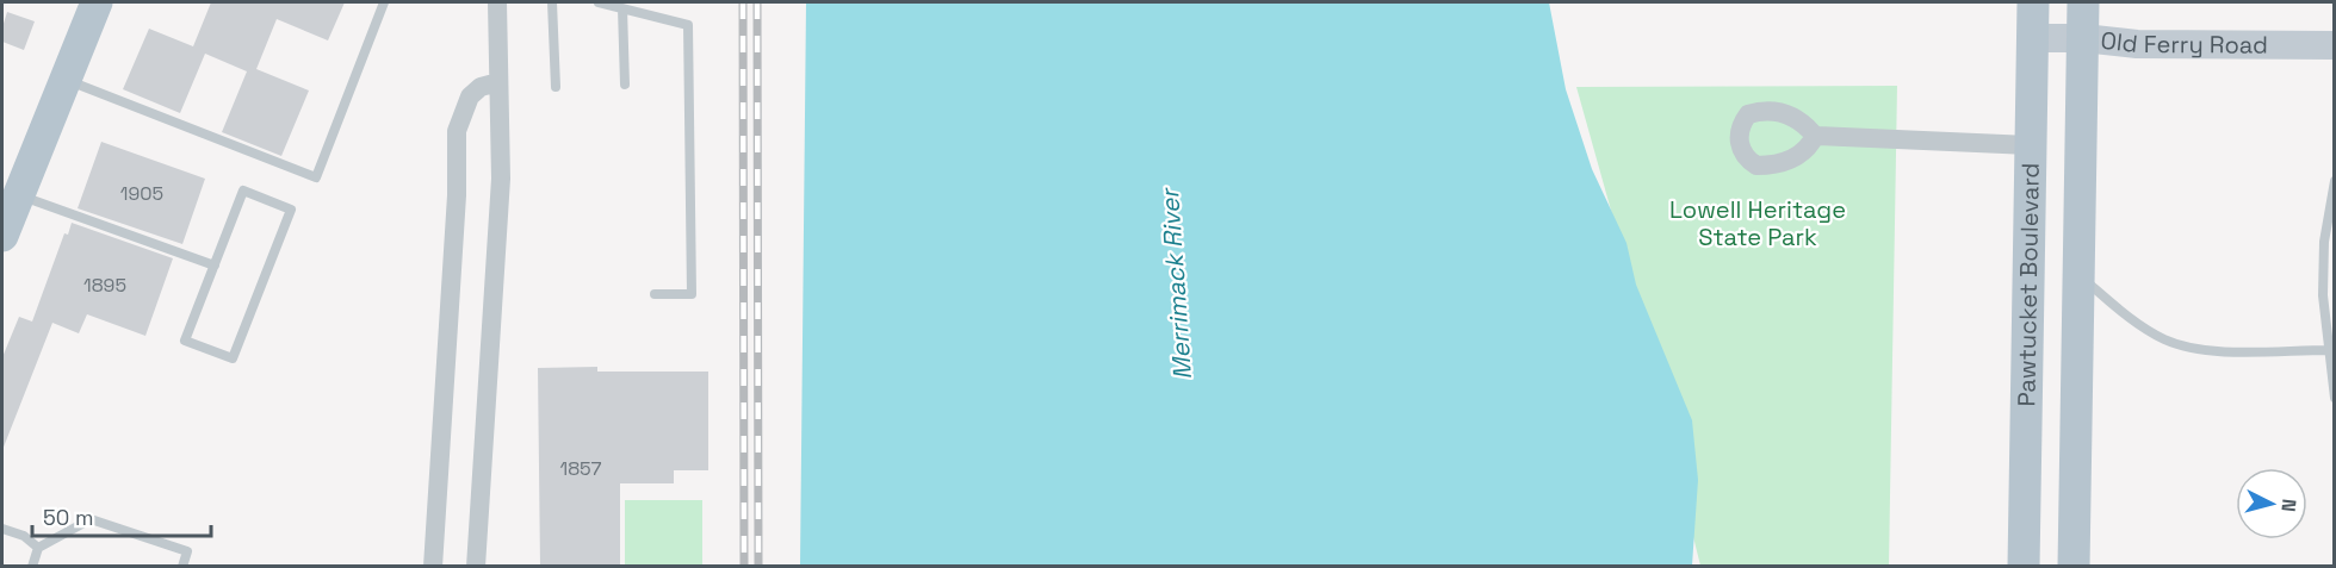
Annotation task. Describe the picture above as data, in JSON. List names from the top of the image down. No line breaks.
{"streets":{"main road":["Pawtucket Boulevard"],"street":["Old Ferry Road"]},"crossings":[["Old Ferry Road","Pawtucket Boulevard"]],"water":["Merrimack River"],"parks":["Lowell Heritage State Park"],"house_numbers":["1905","1895","1857"],"scale_bar":"50 m","north":"right"}
